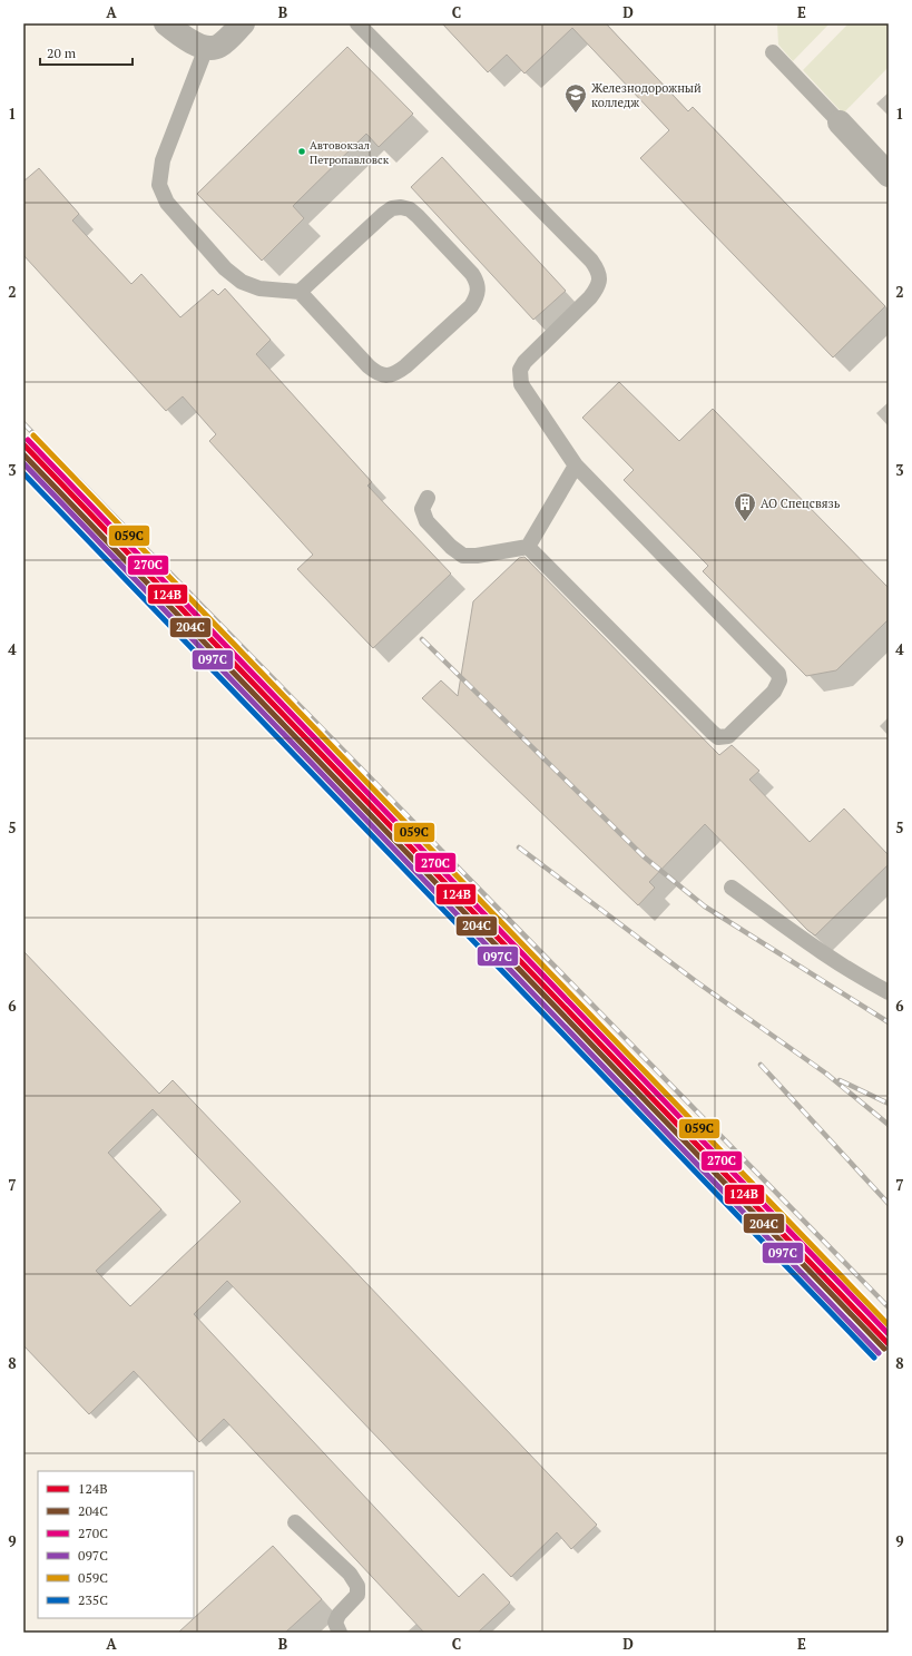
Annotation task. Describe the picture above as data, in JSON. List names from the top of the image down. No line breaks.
{"places":{"school or university":["Железнодорожный колледж"],"other":["Автовокзал Петропавловск"],"building":["АО Спецсвязь"]},"lines":["transit line 059С","transit line 270С","transit line 124В","transit line 204С","transit line 097С","transit line 235С"],"legend":["124В","204С","270С","097С","059С","235С"],"scale_bar":"20 m","grid":{"columns":["A","B","C","D","E"],"rows":["1","2","3","4","5","6","7","8","9"]}}
